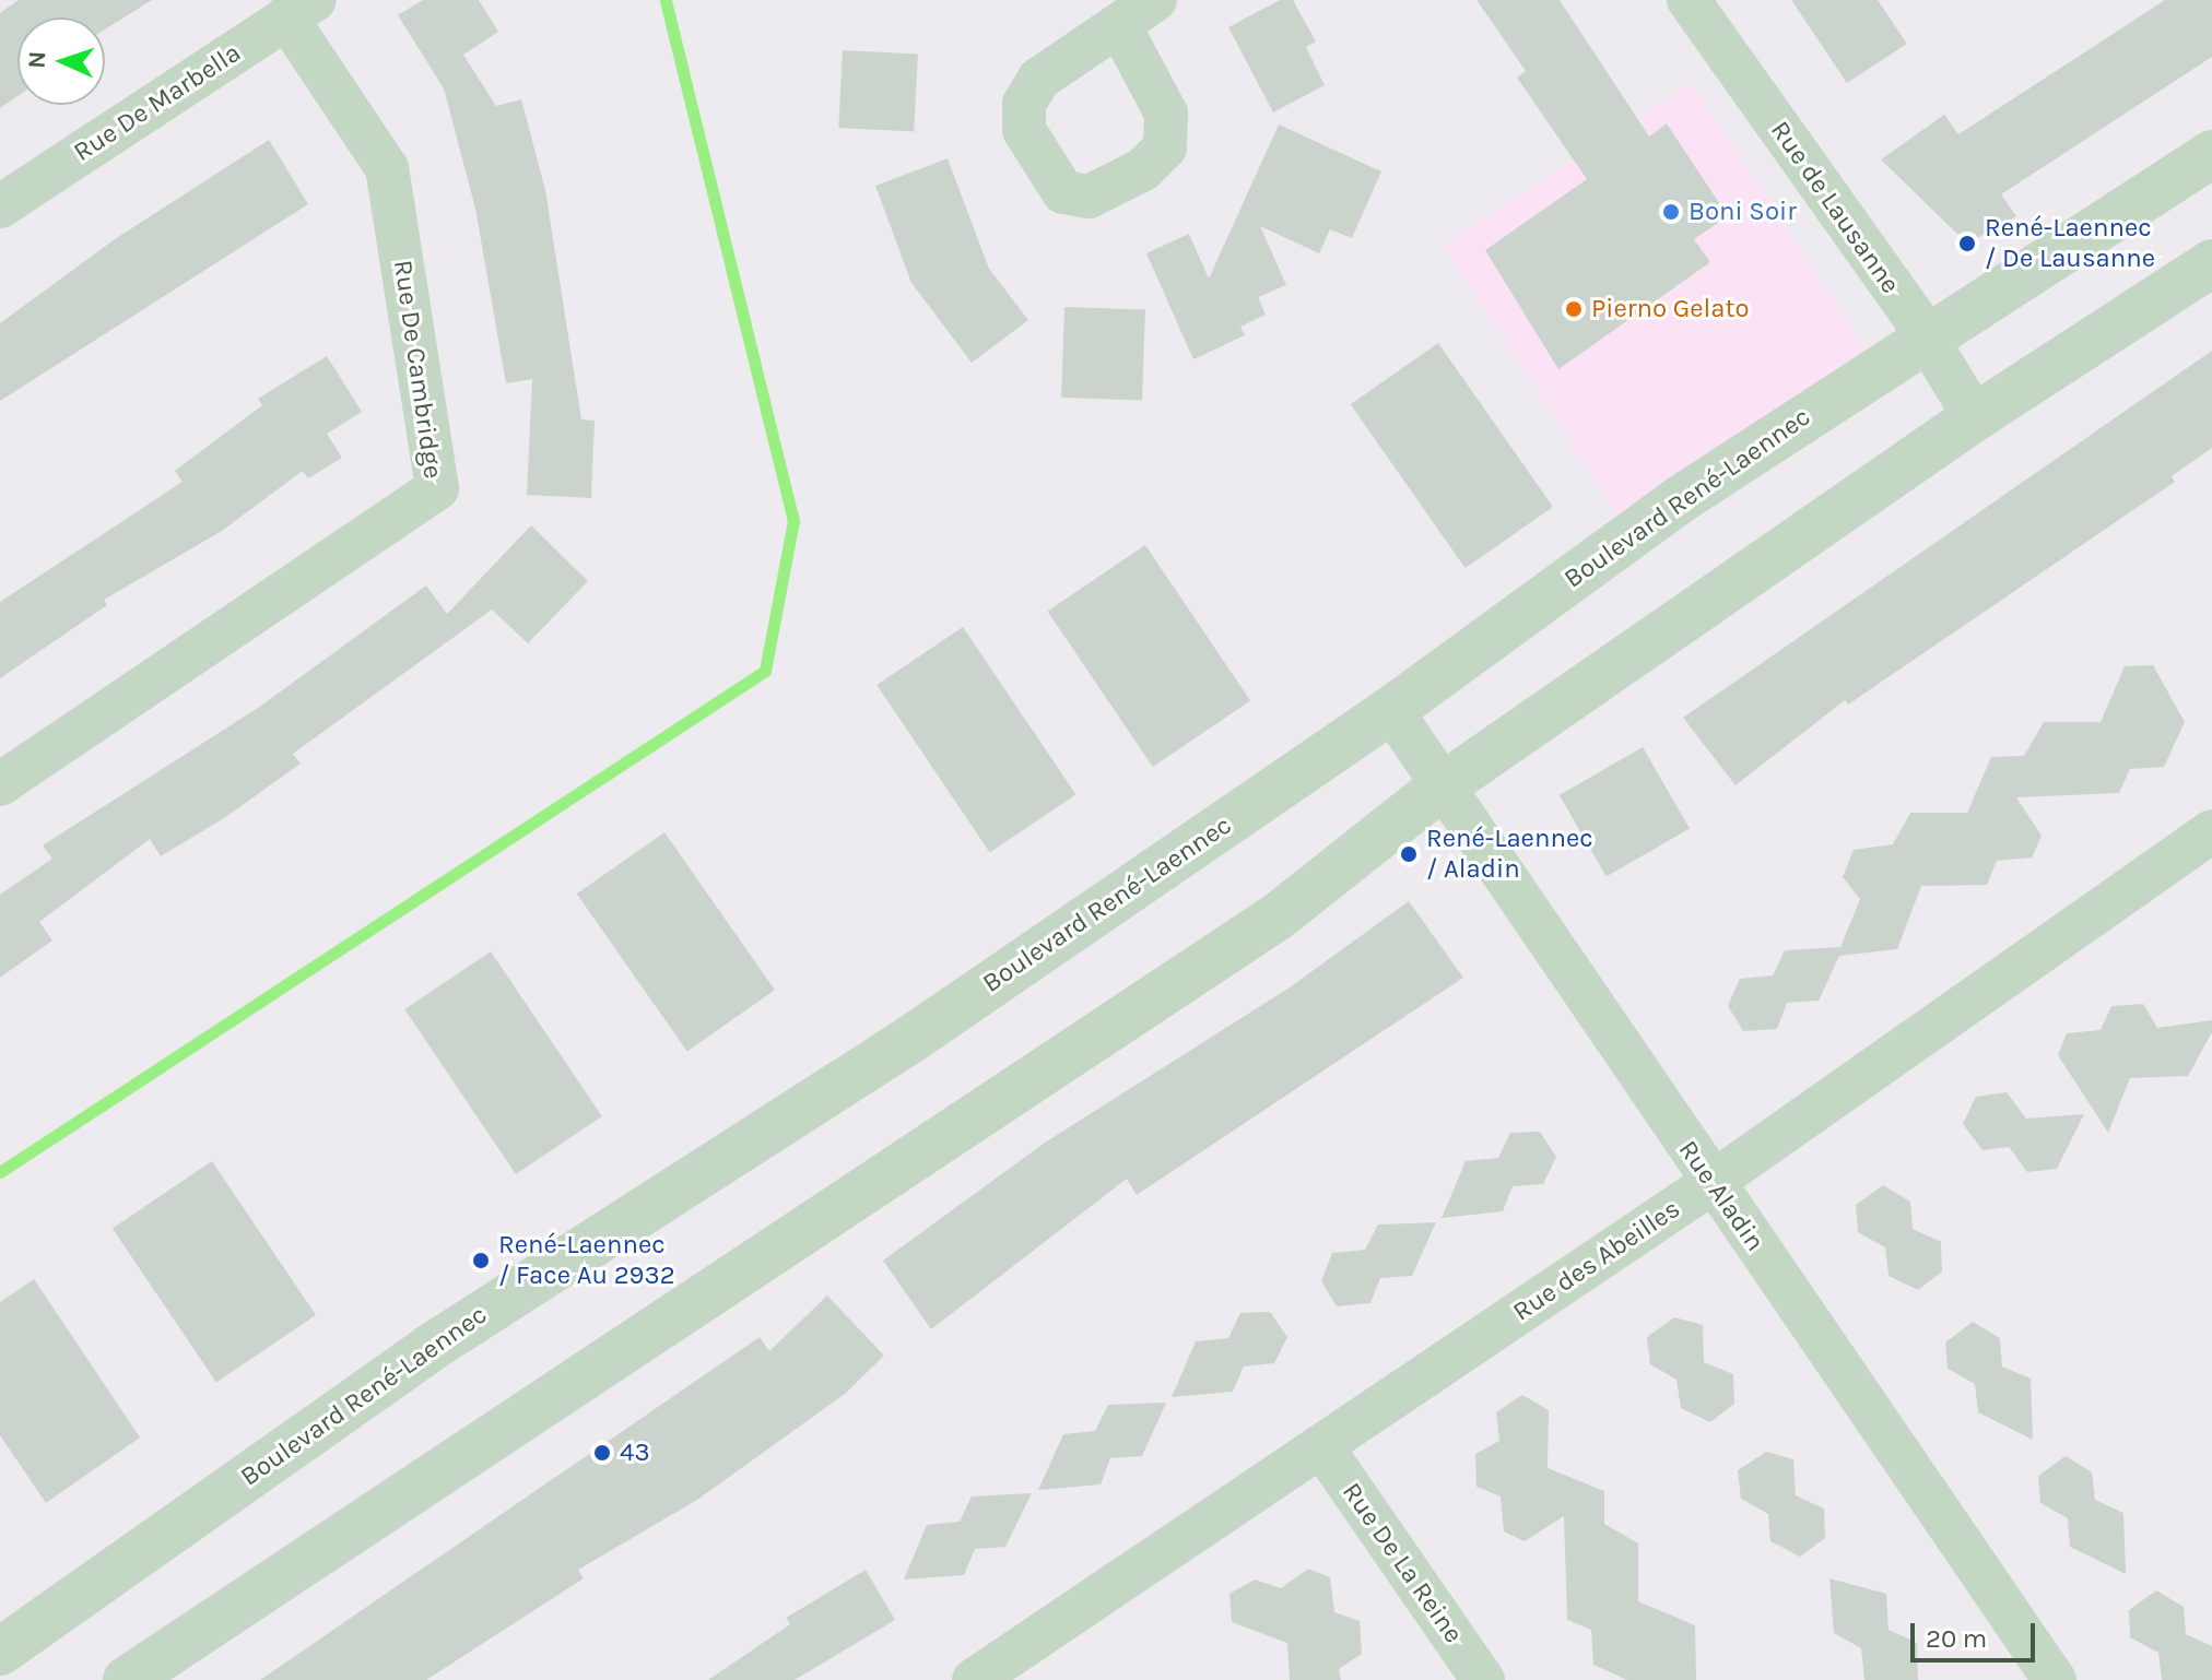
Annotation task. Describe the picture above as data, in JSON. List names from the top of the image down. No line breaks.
{"streets":{"street":["Rue De Marbella","Rue de Lausanne","Rue De Cambridge","Boulevard René-Laennec","Rue Aladin","Rue des Abeilles","Rue De La Reine"]},"crossings":[["Rue De Marbella","Rue De Cambridge"],["Rue de Lausanne","Boulevard René-Laennec"],["Boulevard René-Laennec","Rue Aladin"],["Rue Aladin","Rue des Abeilles"],["Rue des Abeilles","Rue De La Reine"]],"places":["Boni Soir","René-Laennec / De Lausanne","Pierno Gelato","René-Laennec / Aladin","René-Laennec / Face Au 2932","43"],"scale_bar":"20 m","north":"left"}
